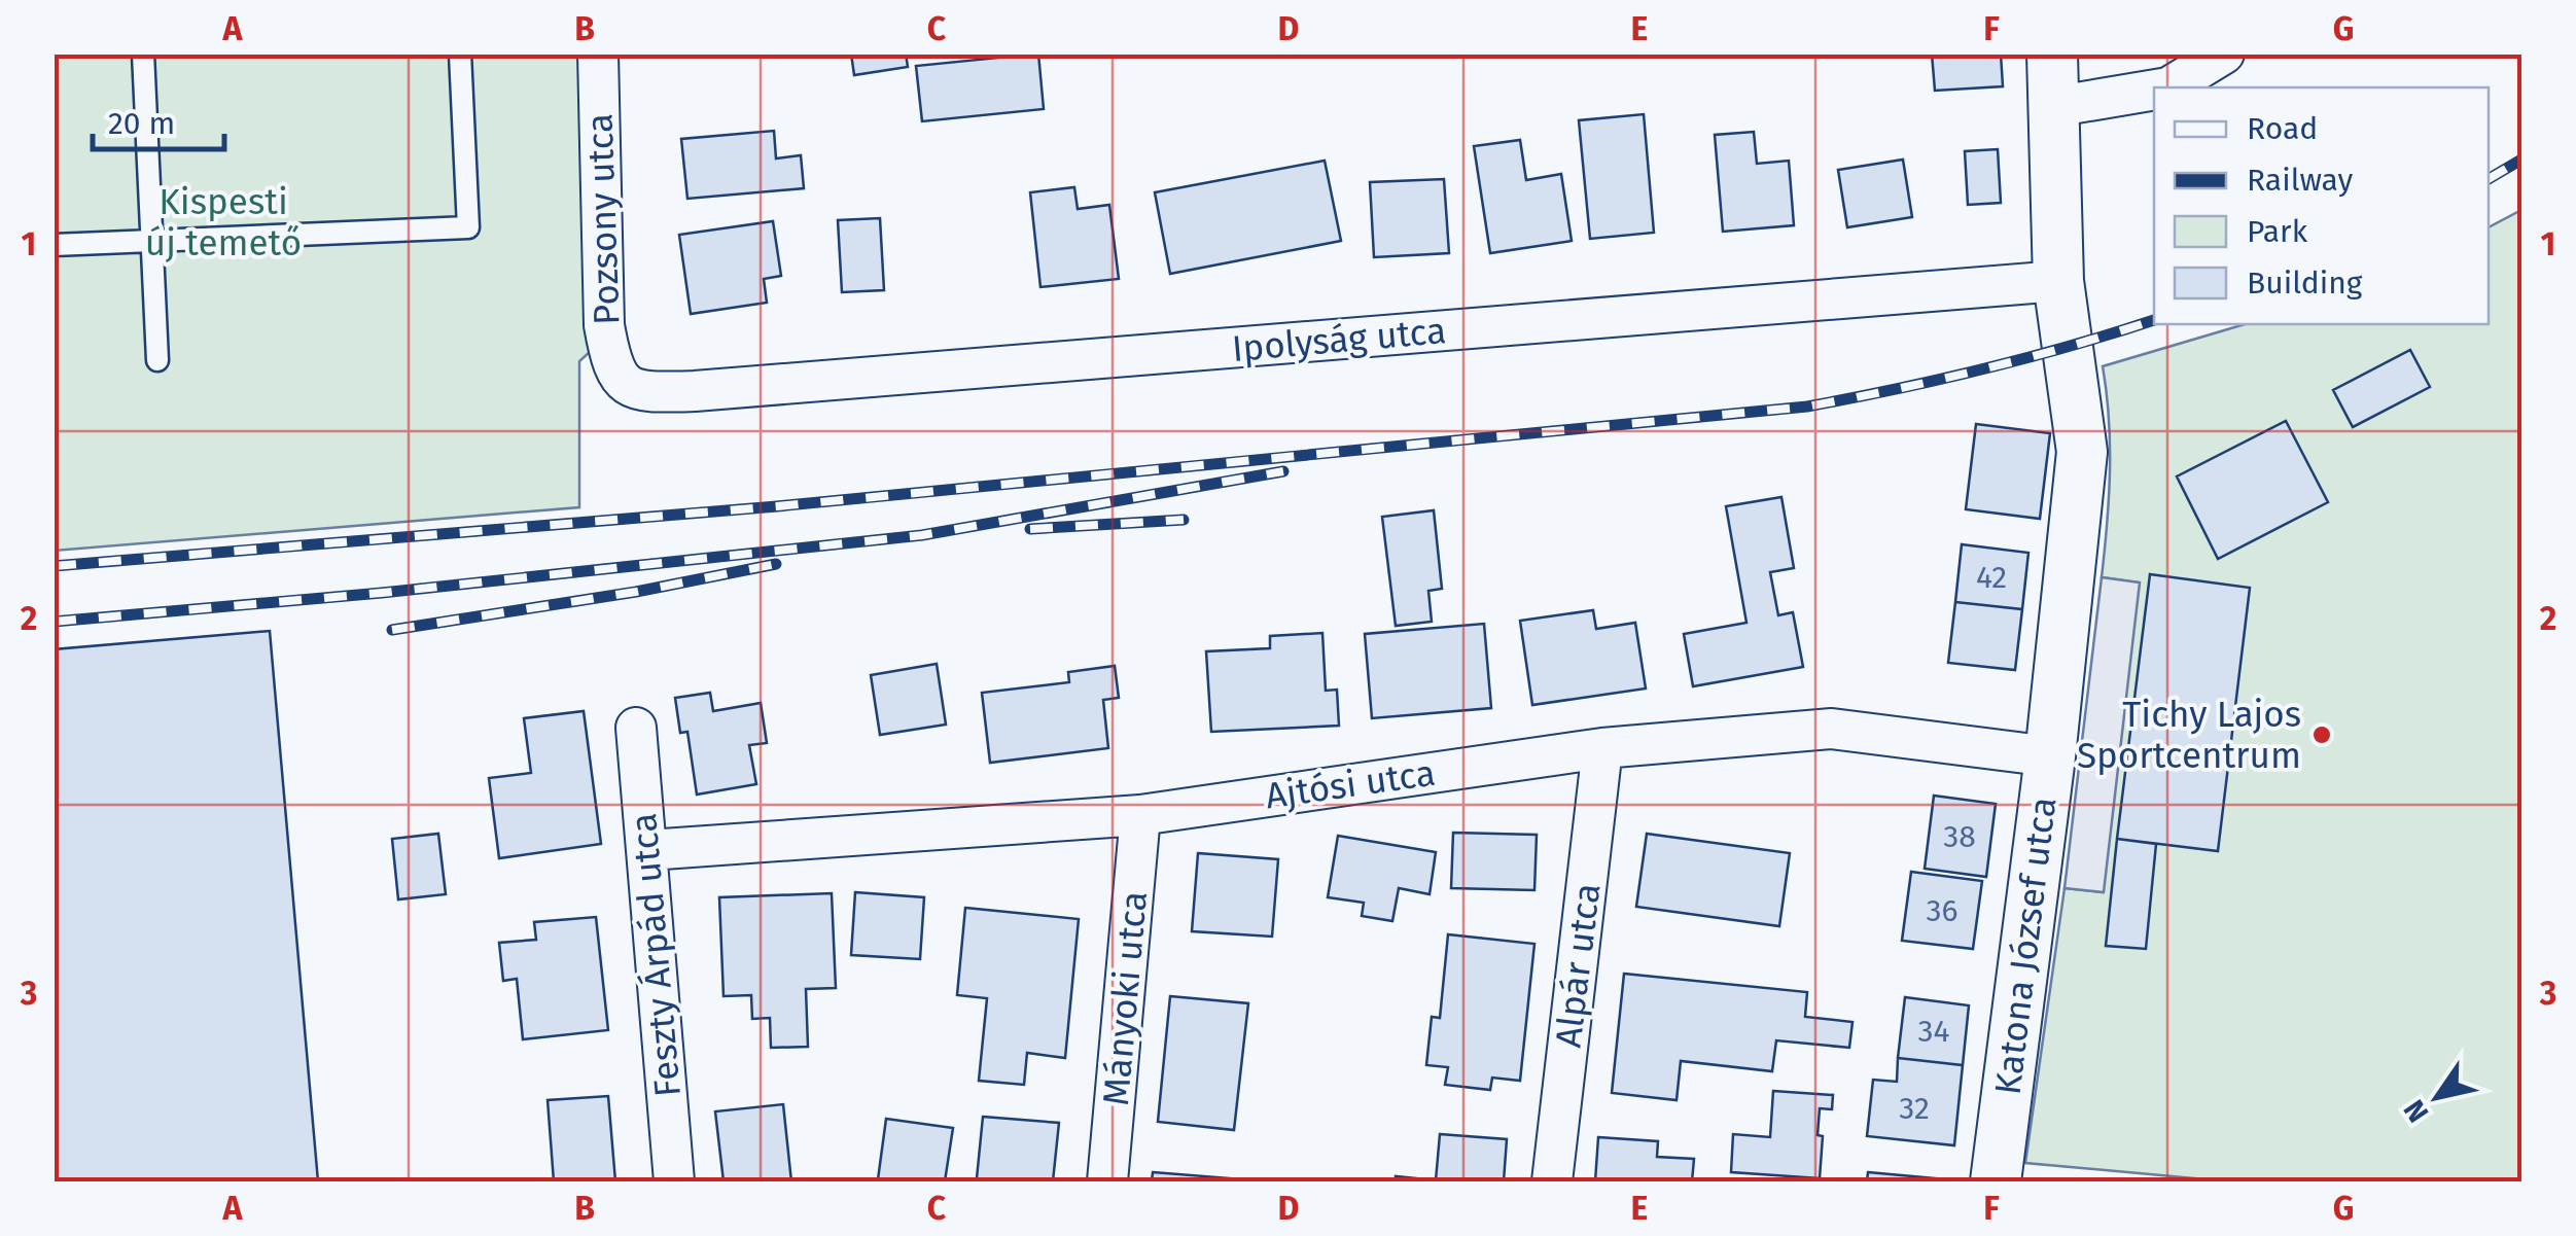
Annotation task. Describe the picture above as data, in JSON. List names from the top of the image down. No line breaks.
{"streets":{"street":["Pozsony utca","Ipolyság utca","Ajtósi utca","Katona József utca","Feszty Árpád utca","Alpár utca","Mányoki utca"]},"crossings":[["Pozsony utca","Ipolyság utca"],["Ipolyság utca","Katona József utca"],["Ajtósi utca","Katona József utca"],["Ajtósi utca","Feszty Árpád utca"],["Ajtósi utca","Alpár utca"],["Ajtósi utca","Mányoki utca"]],"parks":["Kispesti új temető"],"places":["Tichy Lajos Sportcentrum"],"house_numbers":["42","38","36","34","32"],"legend":["Road","Railway","Park","Building"],"scale_bar":"20 m","north":"bottom left","grid":{"columns":["A","B","C","D","E","F","G"],"rows":["1","2","3"]}}
